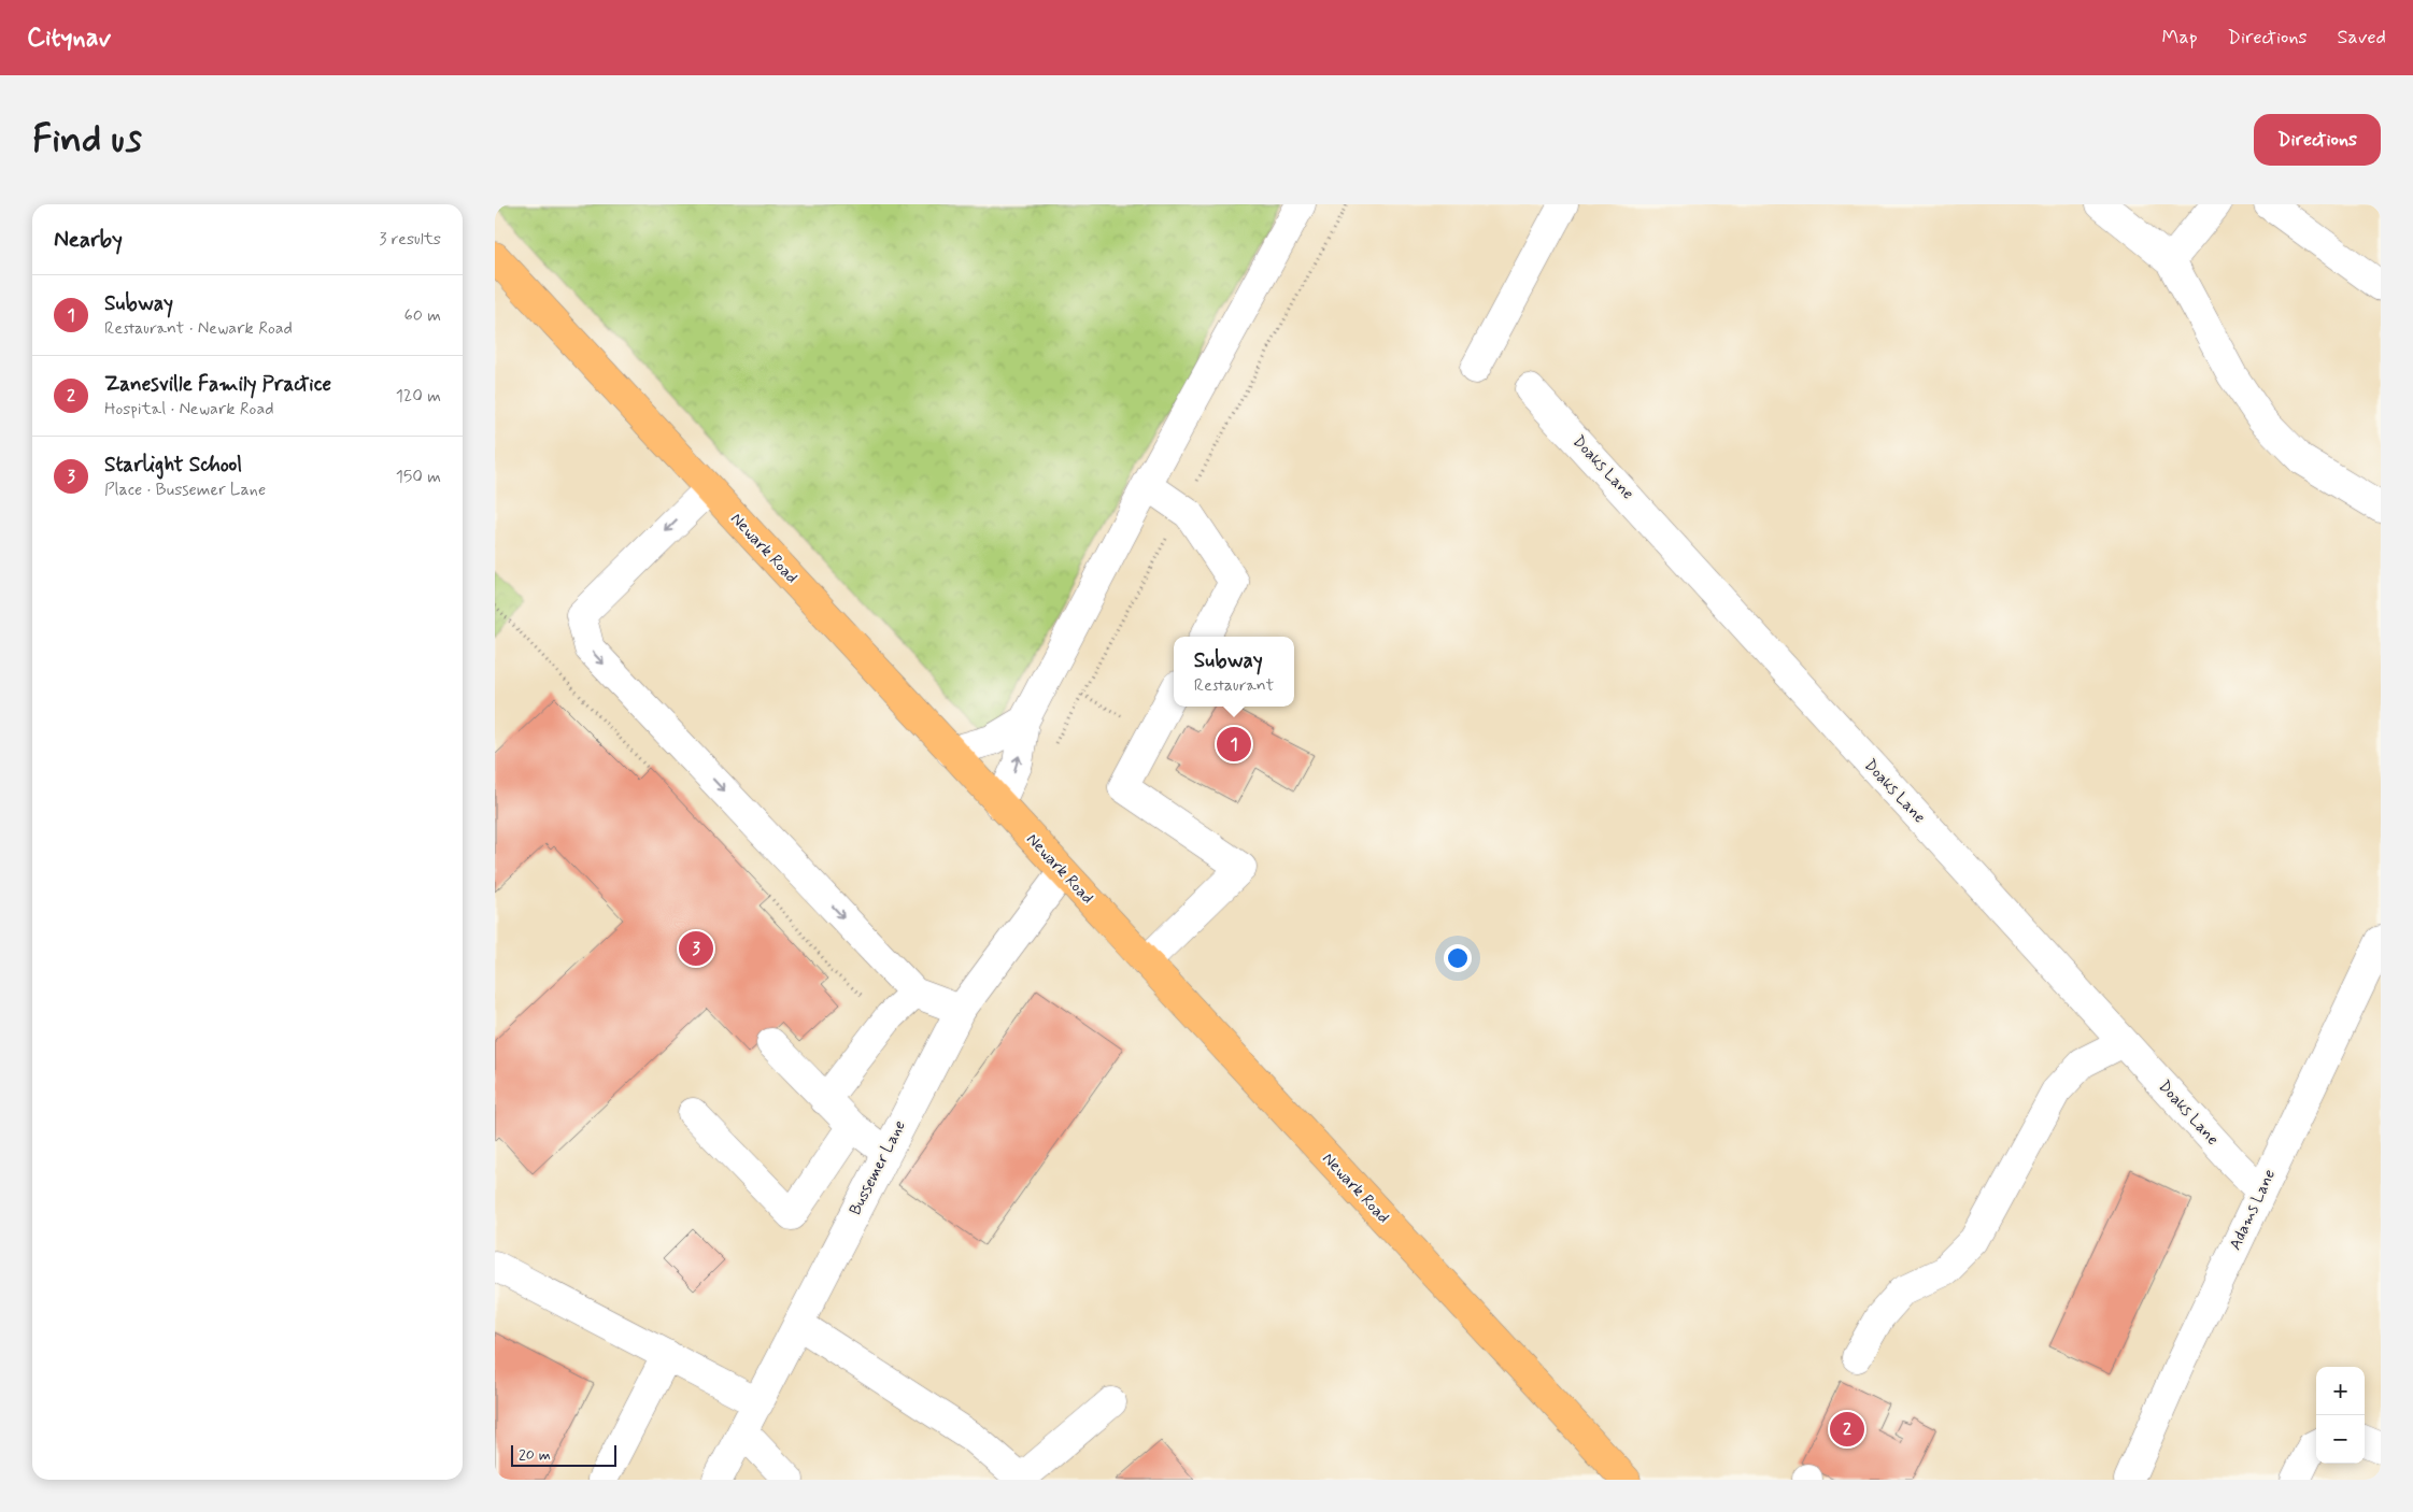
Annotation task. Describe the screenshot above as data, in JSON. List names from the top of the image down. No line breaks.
{"streets":{"main road":["Newark Road"],"street":["Doaks Lane","Bussemer Lane","Adams Lane"]},"crossings":[["Doaks Lane","Adams Lane"],["Newark Road","Bussemer Lane"]],"scale_bar":"20 m","page":{"header":"Citynav","nav":["Map","Directions","Saved"],"buttons":"Directions","title":"Find us","heading":["Nearby","3 results"],"list":[{"mark":"1","name":"Subway","note":"Restaurant · Newark Road","value":"60 m"},{"mark":"2","name":"Zanesville Family Practice","note":"Hospital · Newark Road","value":"120 m"},{"mark":"3","name":"Starlight School","note":"Place · Bussemer Lane","value":"150 m"}],"popup":["Subway","Restaurant"],"pins":["1","3","2"],"map_buttons":["+","−"],"scale":"20 m"}}
